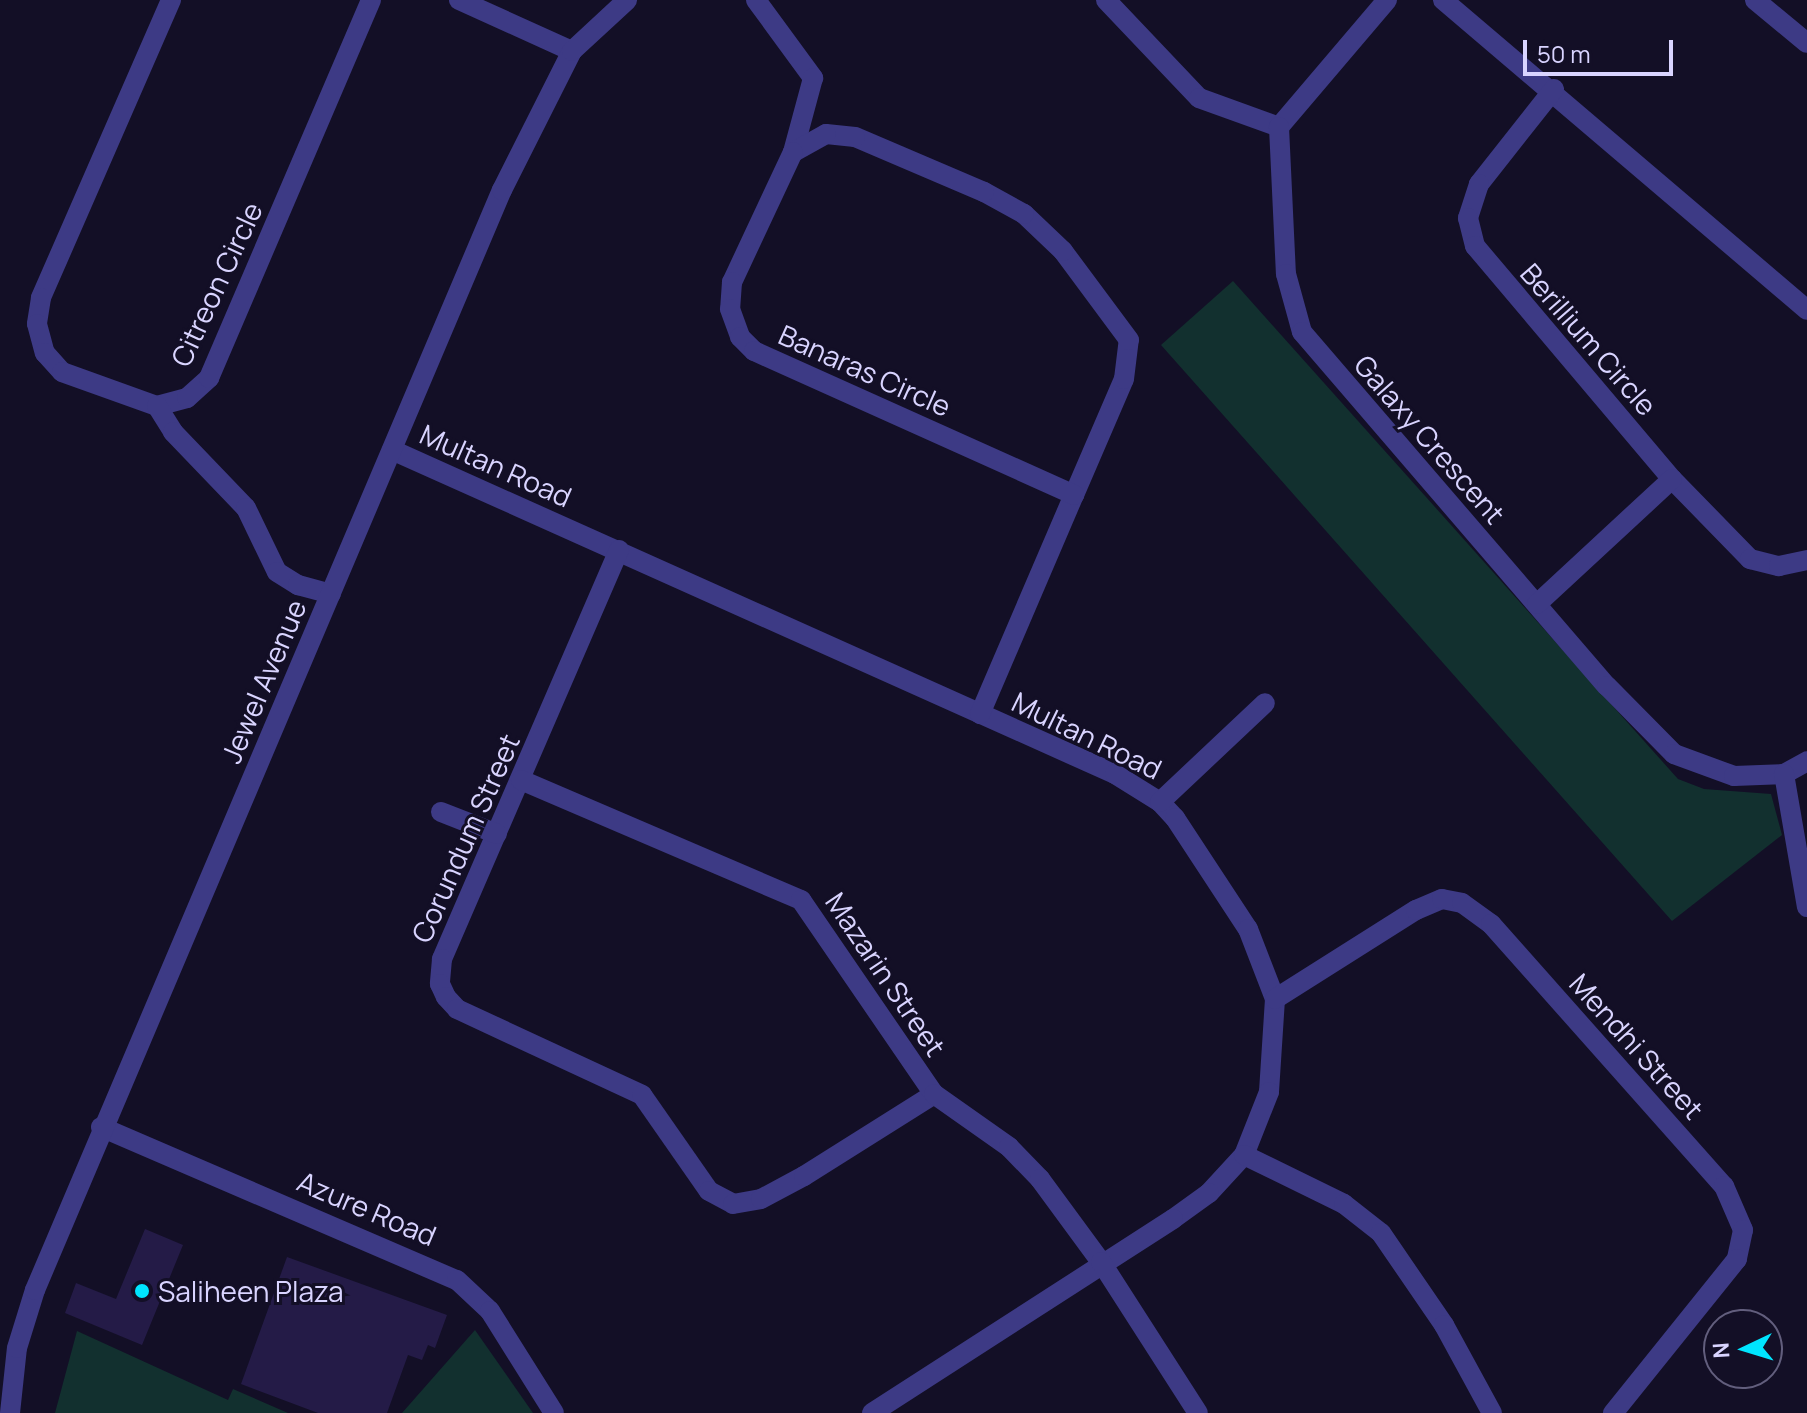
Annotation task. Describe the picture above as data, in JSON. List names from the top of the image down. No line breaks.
{"streets":{"street":["Citreon Circle","Berillium Circle","Banaras Circle","Galaxy Crescent","Multan Road","Jewel Avenue","Corundum Street","Mazarin Street","Mendhi Street","Azure Road"]},"crossings":[["Multan Road","Jewel Avenue"],["Multan Road","Corundum Street"],["Multan Road","Mazarin Street"],["Multan Road","Mendhi Street"],["Jewel Avenue","Azure Road"],["Corundum Street","Mazarin Street"]],"places":["Saliheen Plaza"],"scale_bar":"50 m","north":"left"}
